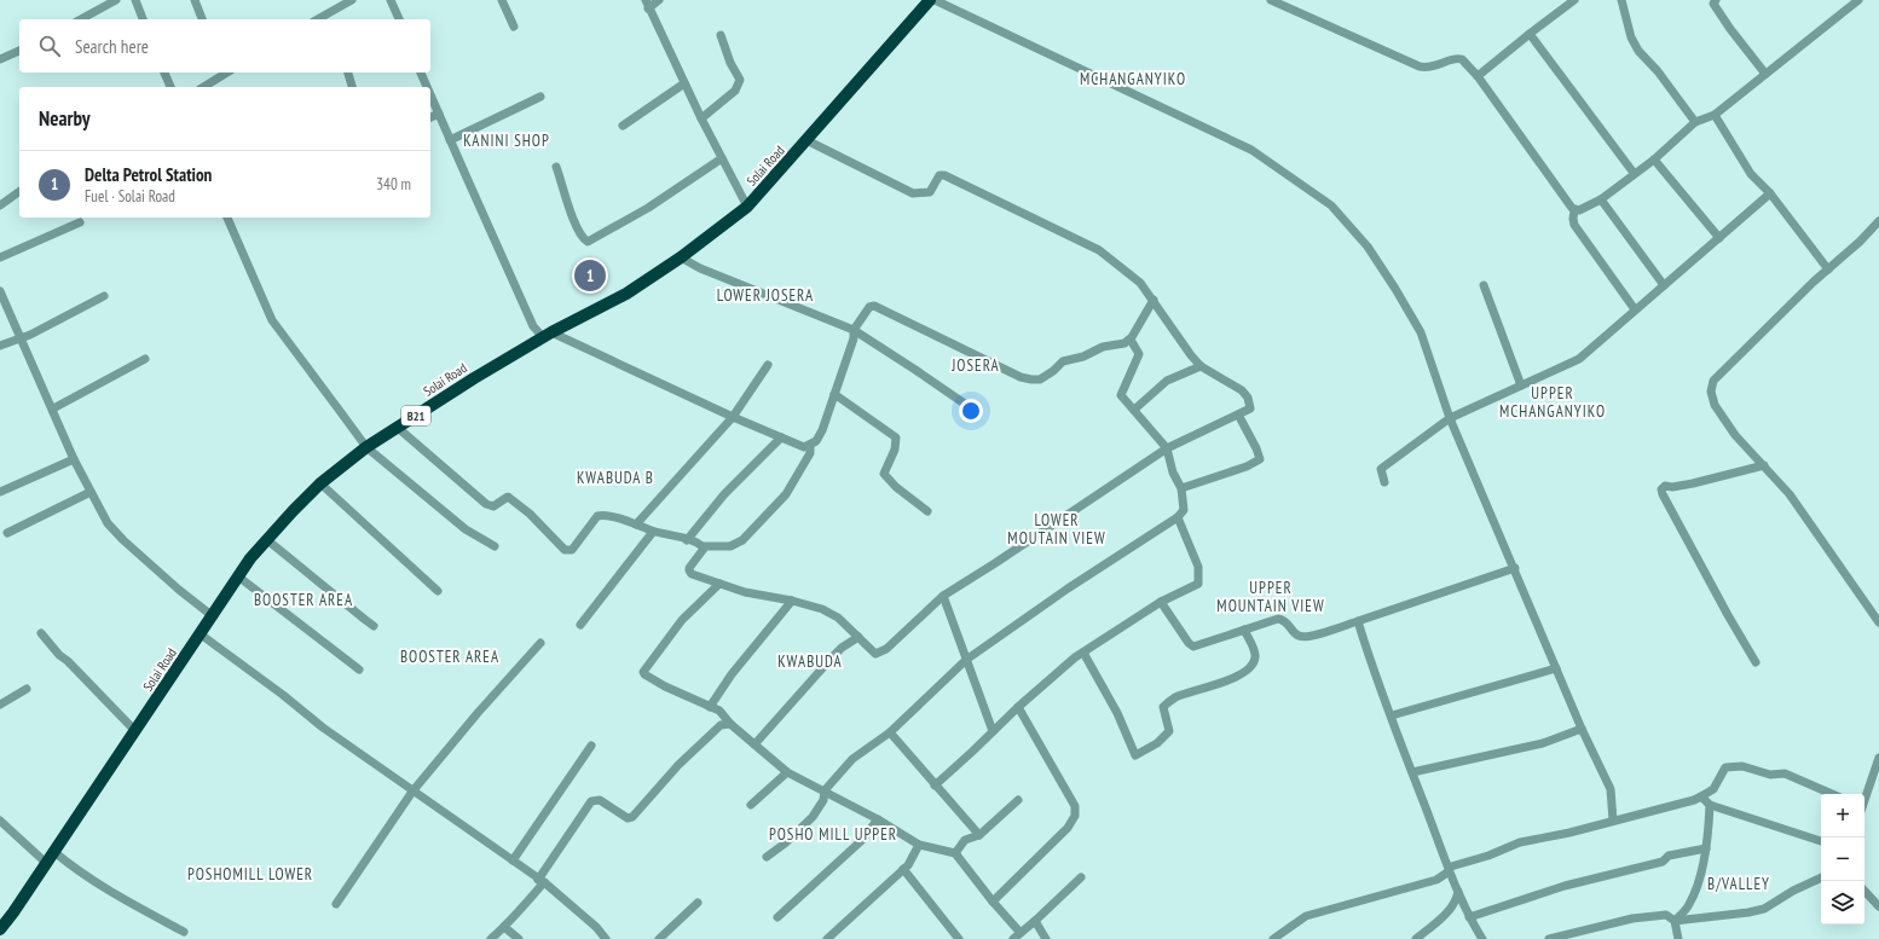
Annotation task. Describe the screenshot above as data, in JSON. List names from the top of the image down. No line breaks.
{"streets":{"highway":["Solai Road","B21"]},"districts":["MCHANGANYIKO","KANINI SHOP","LOWER JOSERA","JOSERA","UPPER MCHANGANYIKO","KWABUDA B","LOWER MOUTAIN VIEW","UPPER MOUNTAIN VIEW","BOOSTER AREA","BOOSTER AREA","KWABUDA","POSHO MILL UPPER","POSHOMILL LOWER","B/VALLEY"],"page":{"search":"Search here","heading":"Nearby","list":[{"mark":"1","name":"Delta Petrol Station","note":"Fuel · Solai Road","value":"340 m"}],"pins":"1","map_buttons":["+","−"]}}
